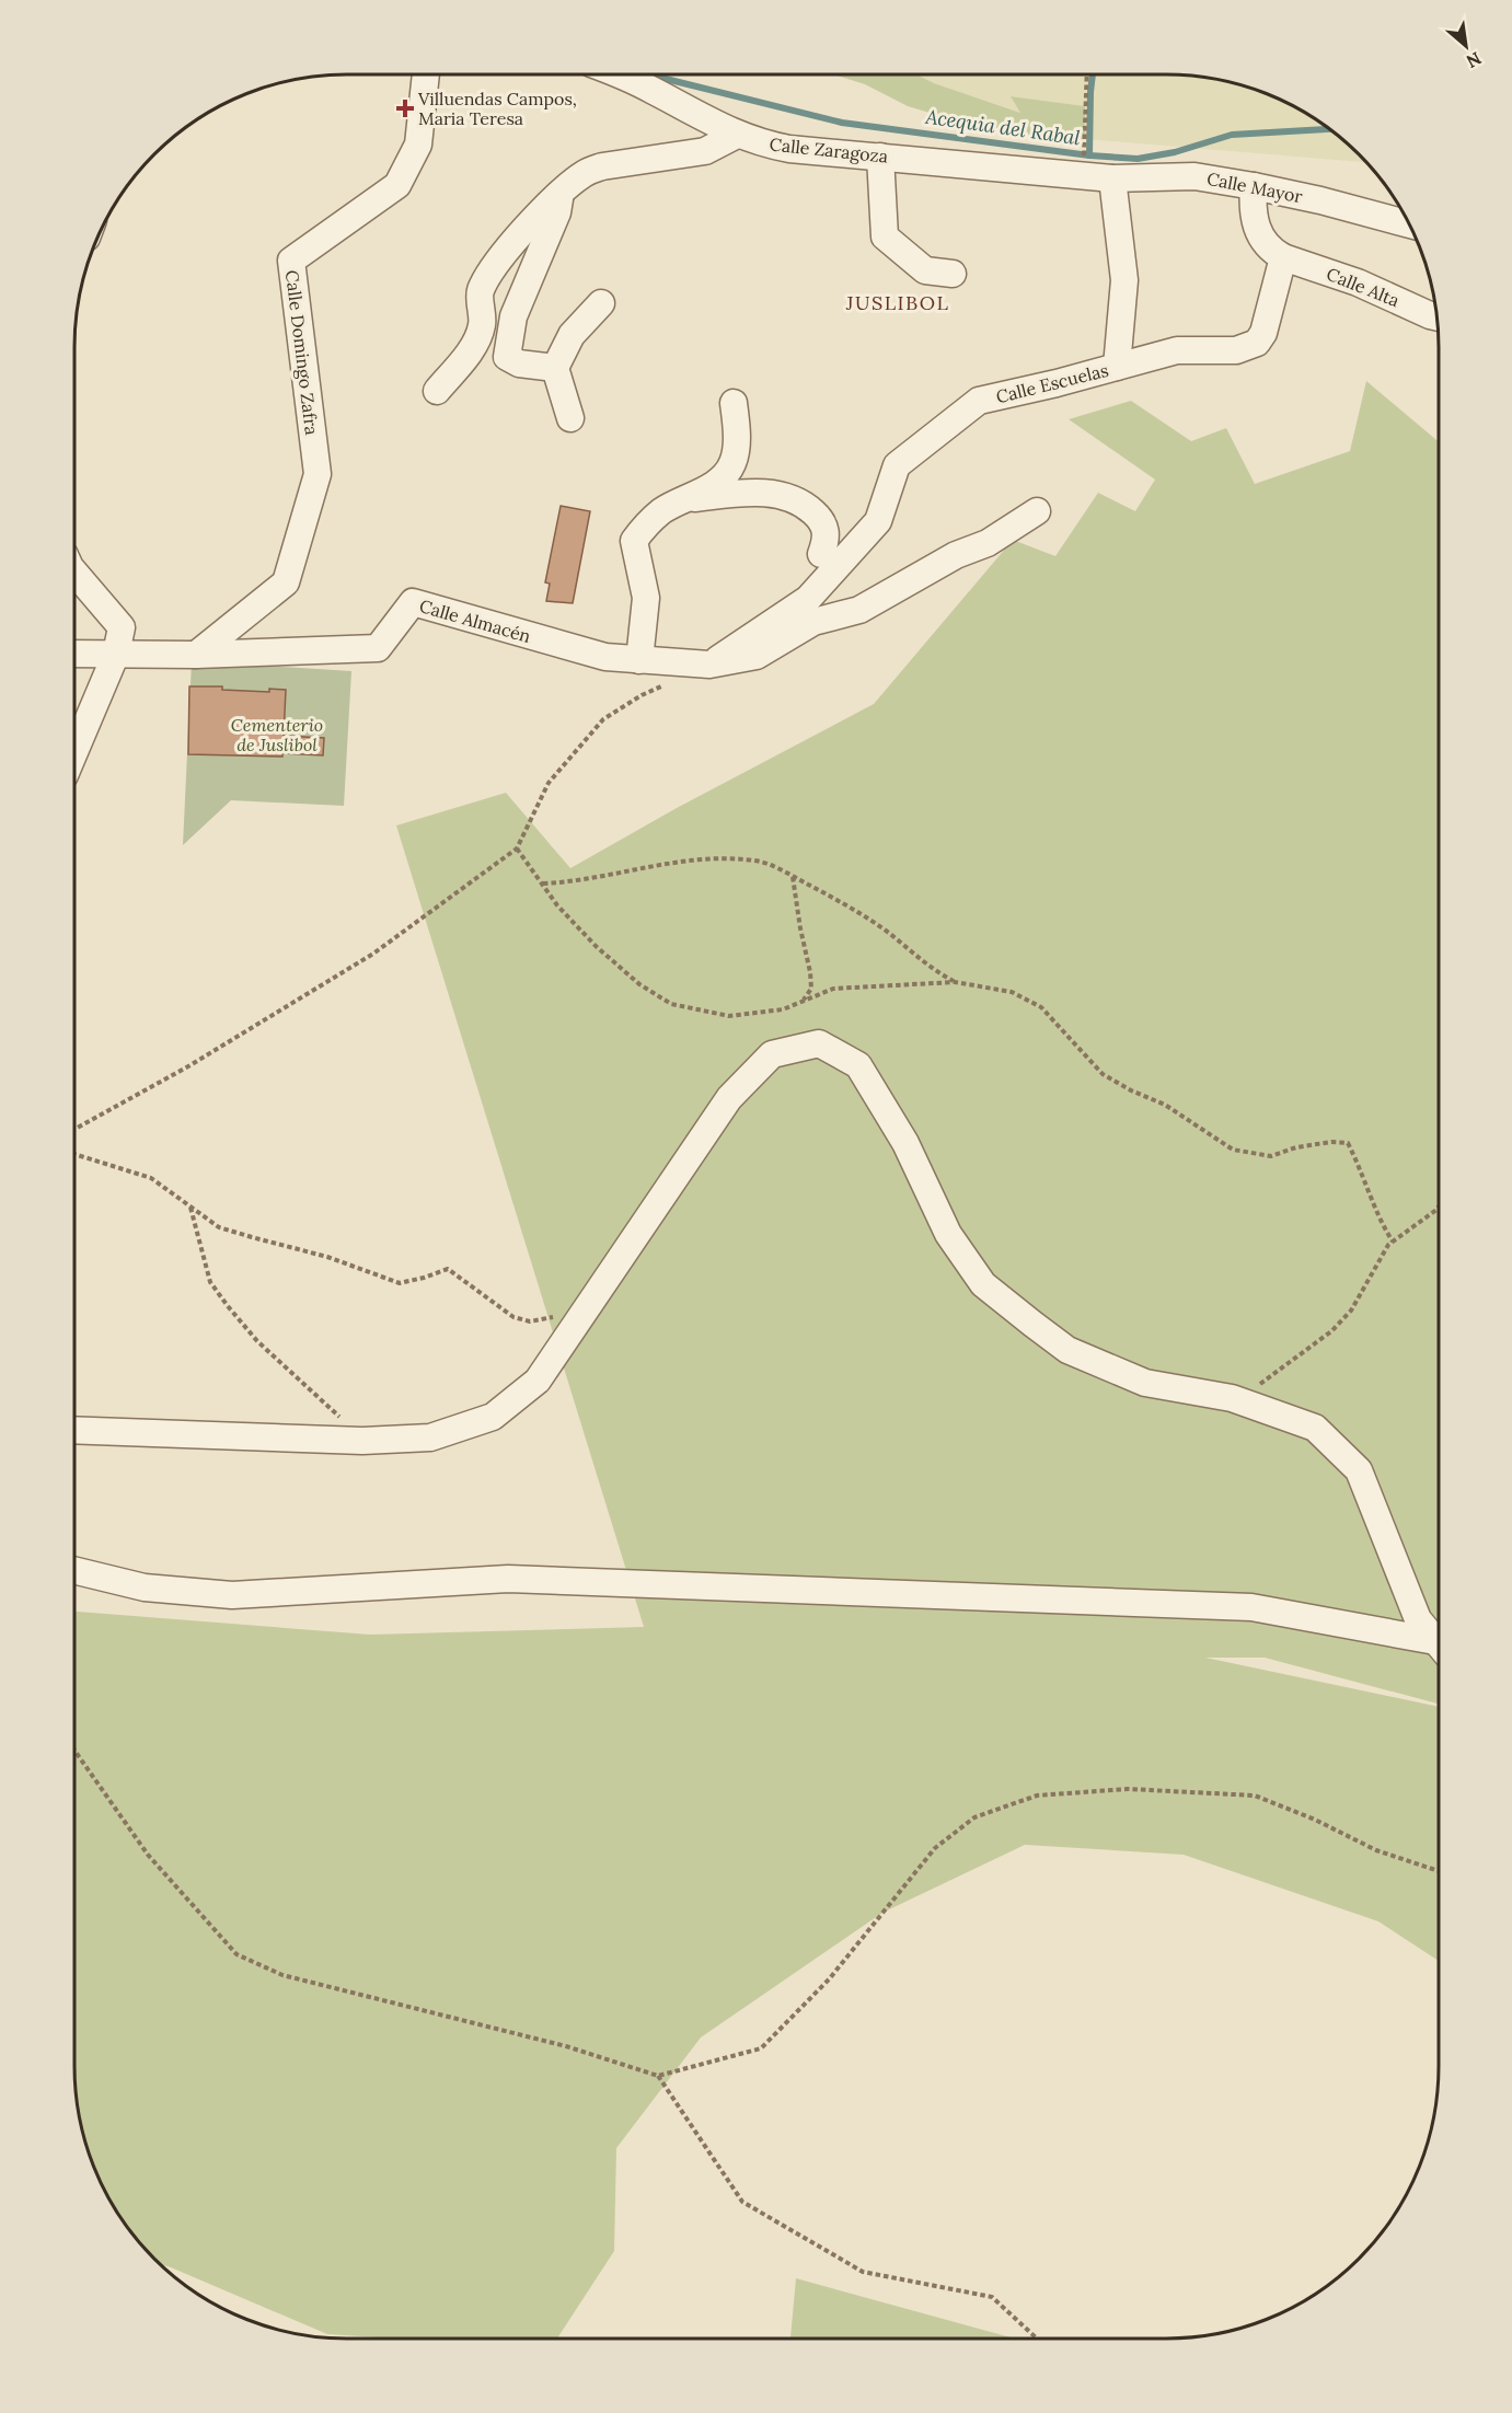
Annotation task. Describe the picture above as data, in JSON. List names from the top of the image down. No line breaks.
{"streets":{"street":["Calle Zaragoza","Calle Mayor","Calle Alta","Calle Domingo Zafra","Calle Escuelas","Calle Almacén"]},"crossings":[["Calle Zaragoza","Calle Mayor"],["Calle Alta","Calle Escuelas"],["Calle Domingo Zafra","Calle Almacén"],["Calle Escuelas","Calle Almacén"]],"districts":["JUSLIBOL"],"water":["Acequia del Rabal"],"parks":["Cementerio de Juslibol"],"places":{"health":["Villuendas Campos, Maria Teresa"]},"north":"bottom right"}
